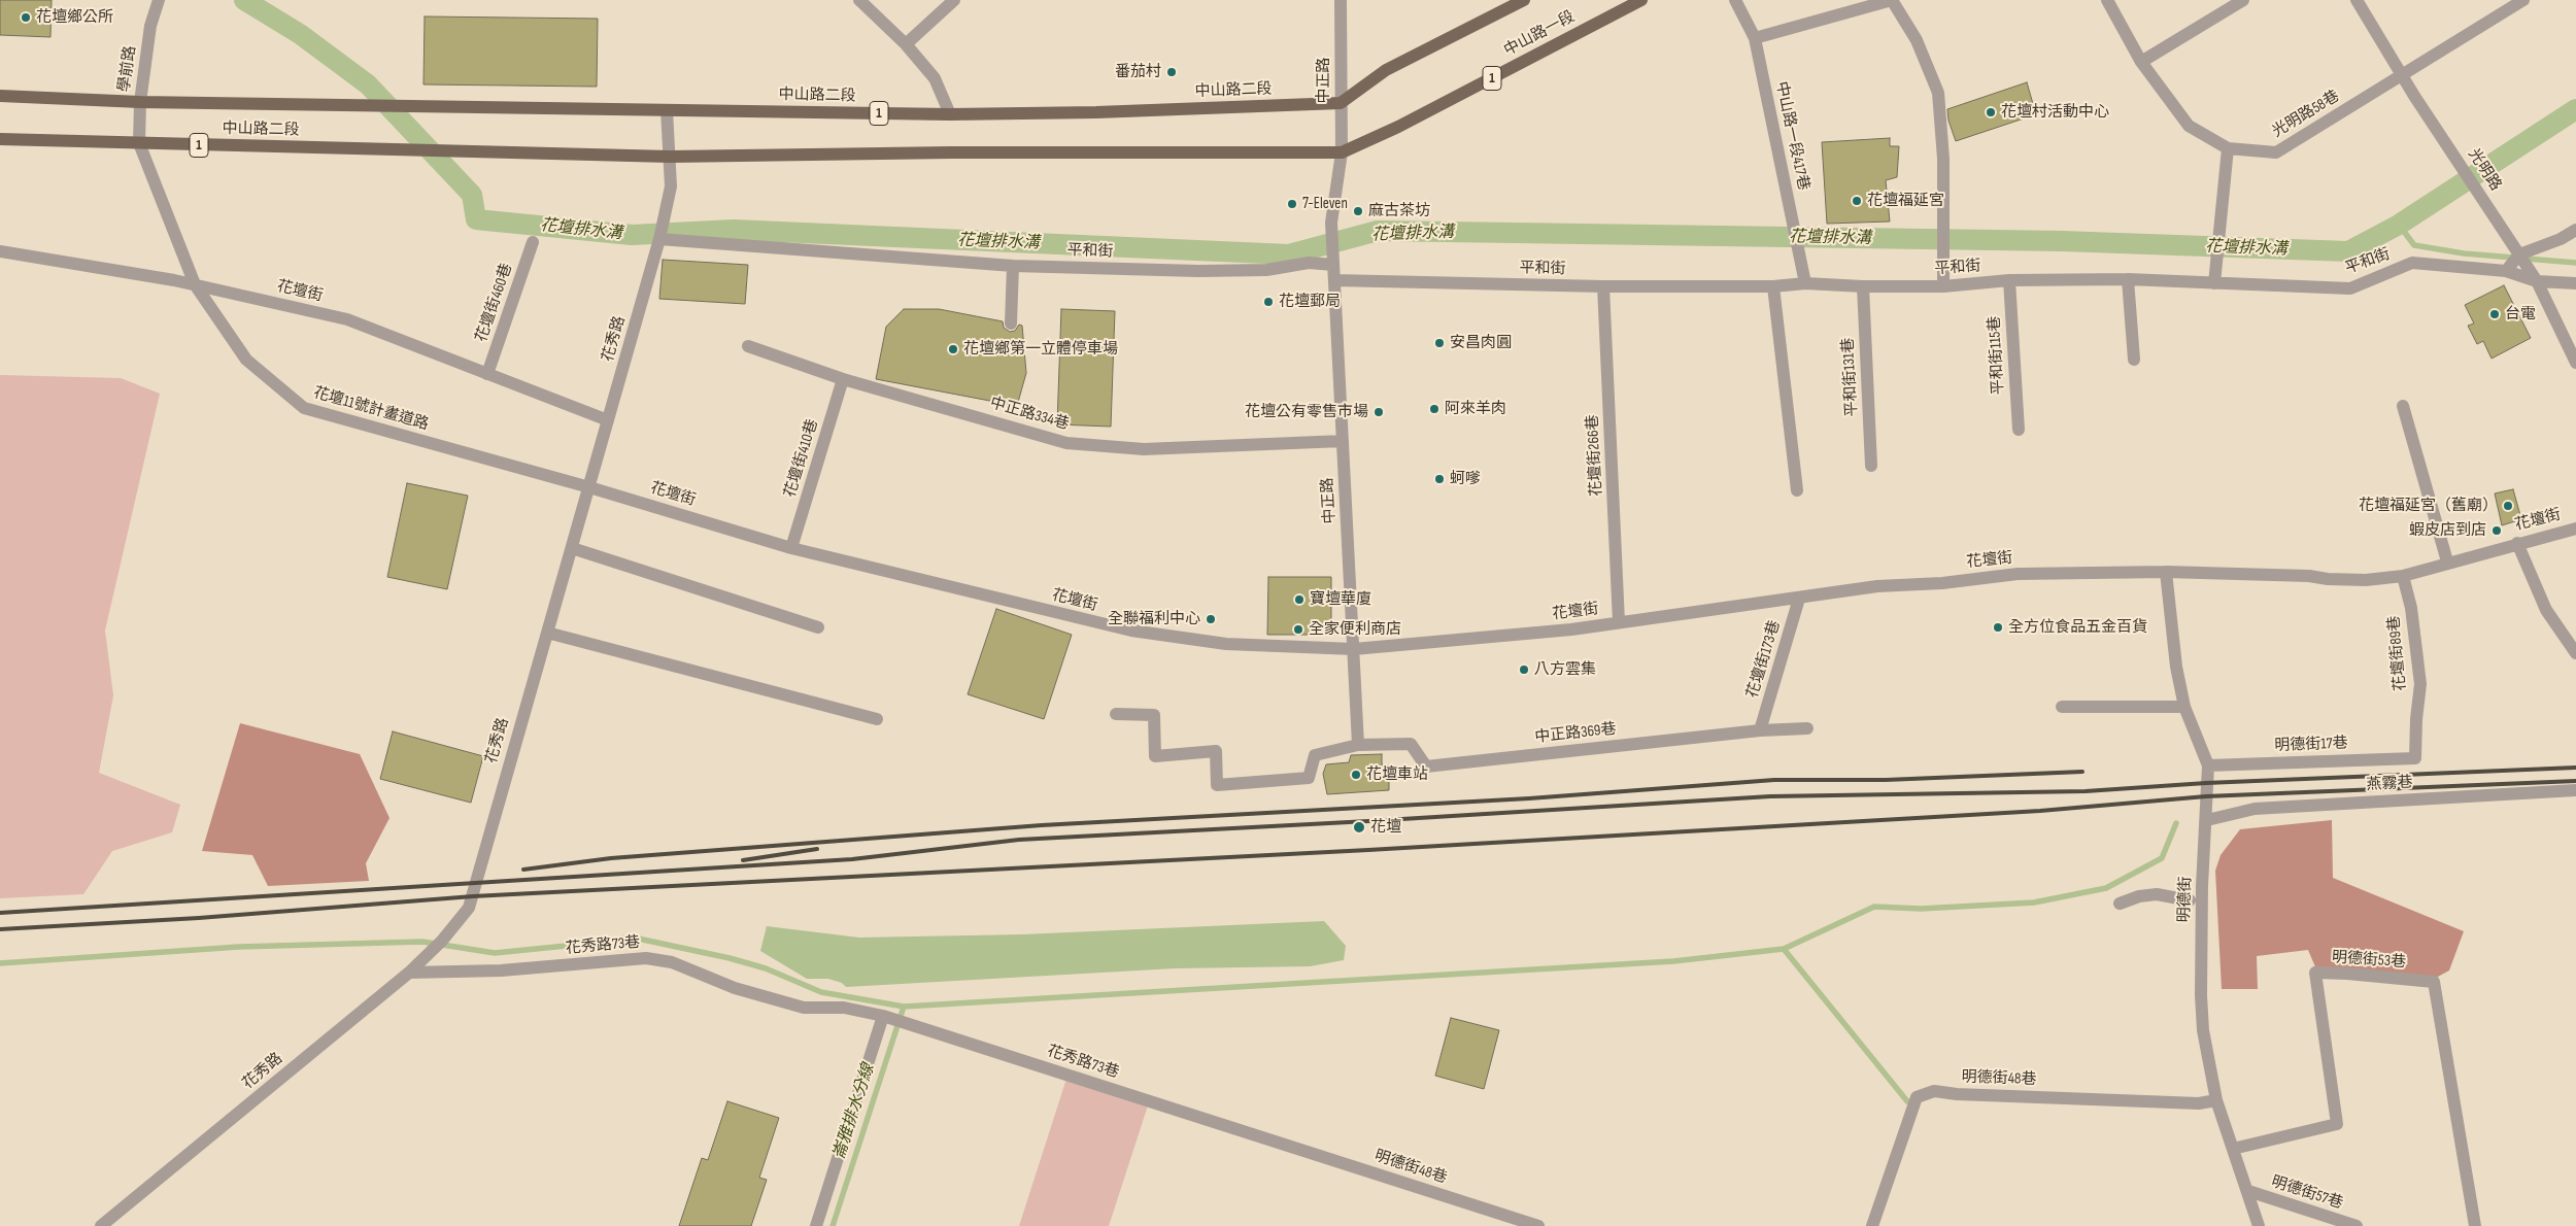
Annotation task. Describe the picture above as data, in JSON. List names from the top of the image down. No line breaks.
{"streets":{"main road":["中山路一段","1","中山路二段"],"street":["學前路","中正路","光明路58巷","中山路一段417巷","光明路","平和街","花壇街","花壇街460巷","花秀路","平和街115巷","平和街131巷","花壇11號計畫道路","中正路334巷","花壇街266巷","花壇街410巷","花壇街89巷","花壇街173巷","中正路369巷","明德街17巷","燕霧巷","明德街","花秀路73巷","明德街53巷","明德街48巷","明德街57巷"]},"crossings":[["中山路一段","1"],["中山路一段","中正路"],["學前路","中山路二段"],["學前路","花壇11號計畫道路"],["1","中正路"],["1","中山路二段"],["1","花秀路"],["中正路","中山路二段"],["中正路","平和街"],["中正路","花壇街"],["中正路","中正路334巷"],["中正路","中正路369巷"],["中山路二段","花秀路"],["中山路二段","花壇11號計畫道路"],["光明路58巷","光明路"],["中山路一段417巷","平和街"],["光明路","平和街"],["平和街","花秀路"],["平和街","平和街115巷"],["平和街","平和街131巷"],["平和街","花壇街266巷"],["花壇街","花壇街460巷"],["花壇街","花秀路"],["花壇街","花壇11號計畫道路"],["花壇街","花壇街266巷"],["花壇街","花壇街410巷"],["花壇街","花壇街89巷"],["花壇街","花壇街173巷"],["花壇街","明德街"],["花秀路","花壇11號計畫道路"],["花秀路","花秀路73巷"],["中正路334巷","花壇街410巷"],["花壇街89巷","明德街17巷"],["花壇街173巷","中正路369巷"],["明德街17巷","明德街"],["燕霧巷","明德街"],["明德街","明德街53巷"],["明德街","明德街48巷"],["明德街","明德街57巷"],["花秀路73巷","明德街48巷"]],"water":["花壇排水溝","崙雅排水分線"],"places":["花壇鄉公所","番茄村","花壇村活動中心","花壇福延宮","7-Eleven","麻古茶坊","花壇郵局","台電","安昌肉圓","花壇鄉第一立體停車場","阿來羊肉","花壇公有零售市場","蚵嗲","花壇福延宮（舊廟）","蝦皮店到店","寶壇華廈","全聯福利中心","全方位食品五金百貨","全家便利商店","八方雲集","花壇車站","花壇"]}
